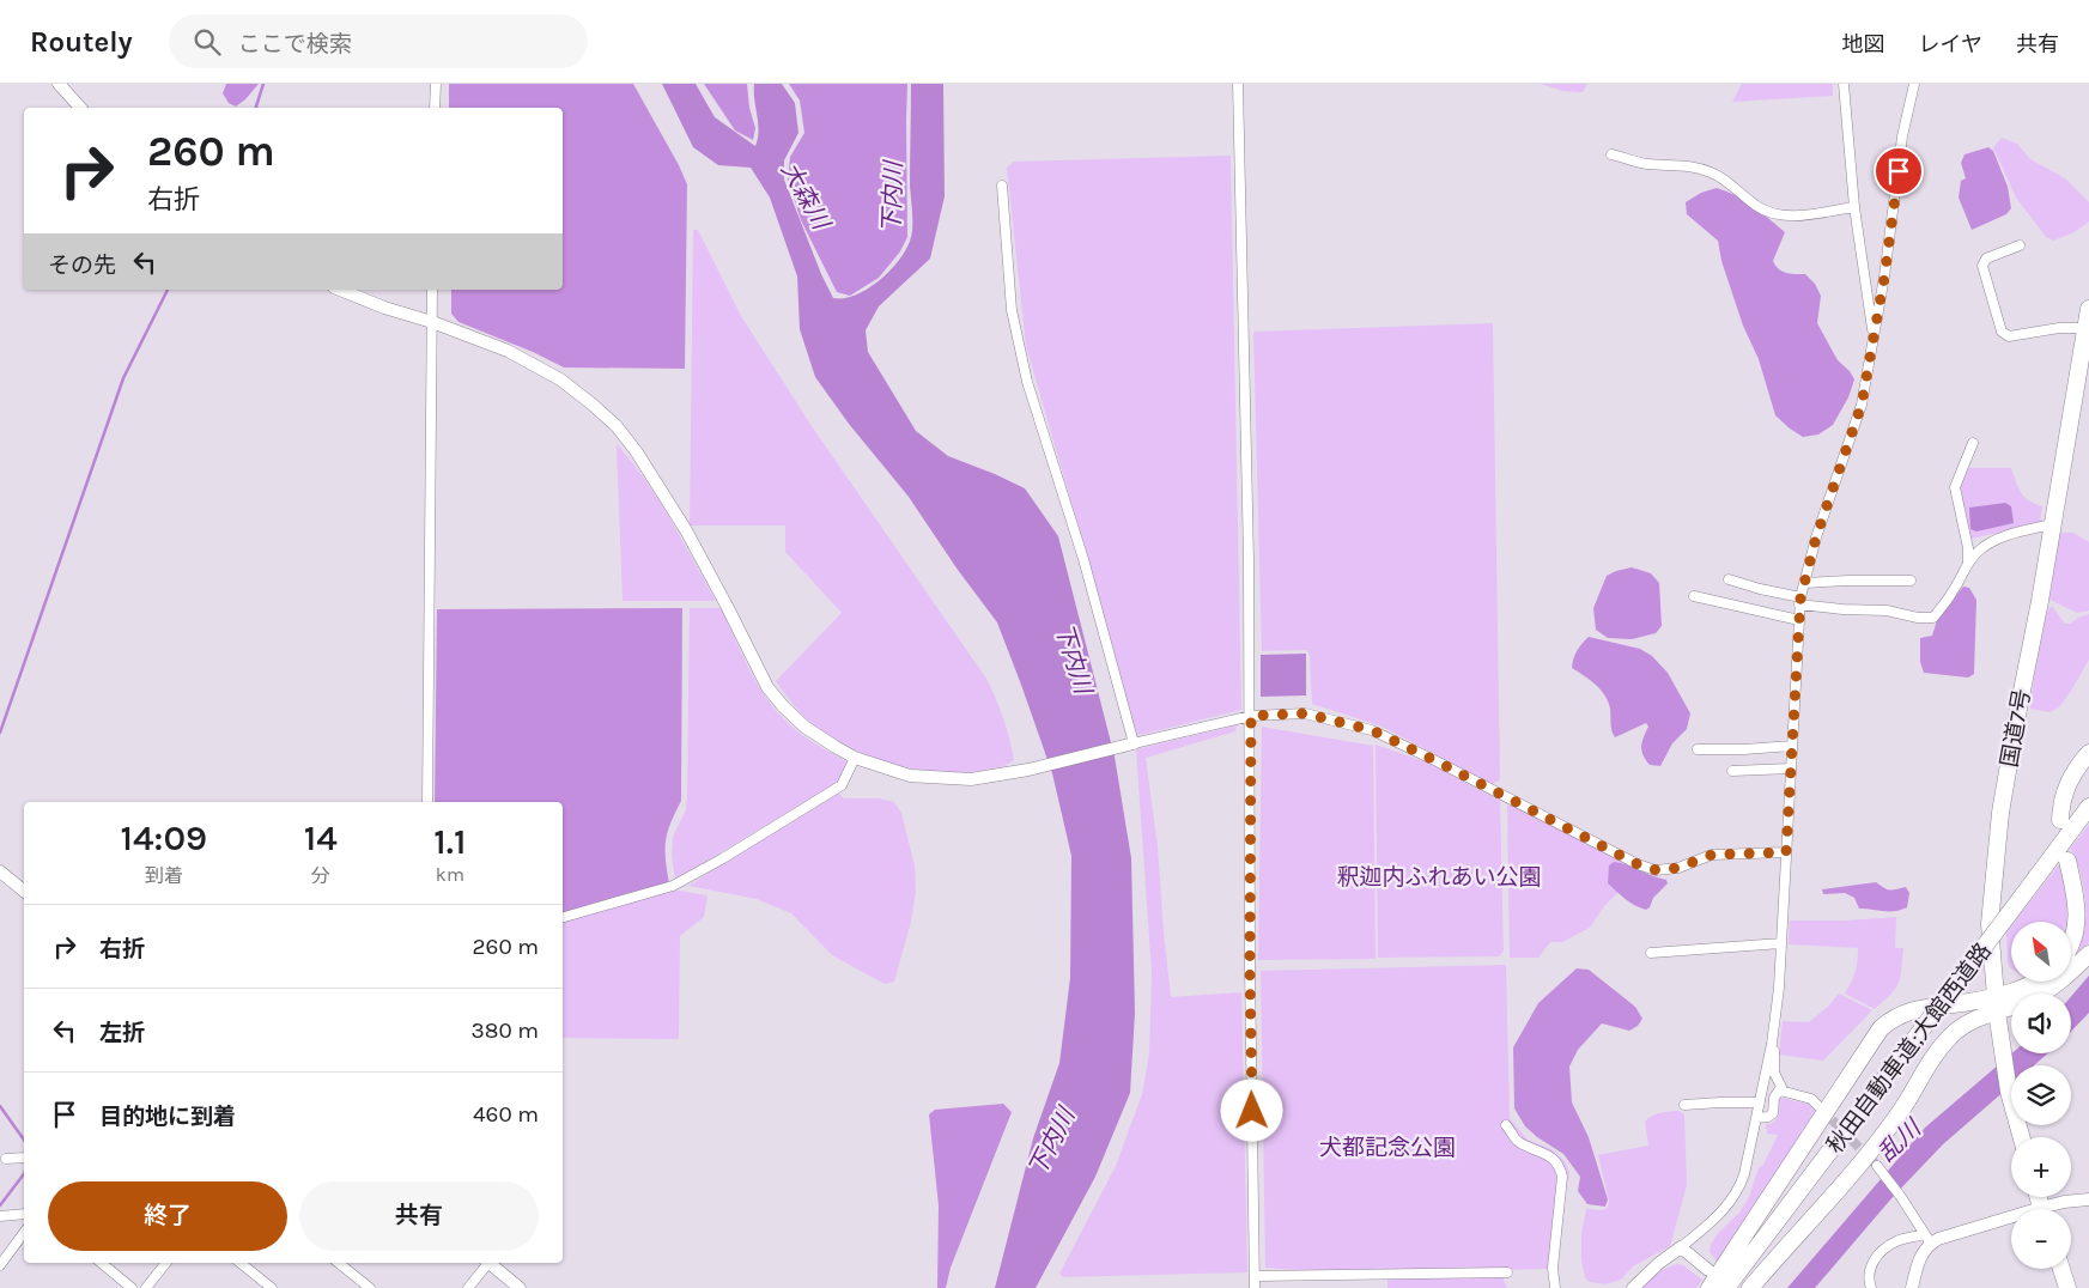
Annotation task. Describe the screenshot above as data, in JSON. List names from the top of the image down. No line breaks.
{"streets":{"highway":["国道7号","秋田自動車道;大館西道路"]},"water":["大森川","下内川","乱川"],"parks":["釈迦内ふれあい公園","犬都記念公園"],"north":"top left","page":{"header":"Routely","search":"ここで検索","nav":["地図","レイヤ","共有"],"turn":["260 m","右折"],"then":"その先","eta":["14:09","到着","14","分","1.1","km"],"list":[{"name":"右折","value":"260 m"},{"name":"左折","value":"380 m"},{"name":"目的地に到着","value":"460 m"}],"map_buttons":["+","−"],"buttons":["終了","共有"]}}
